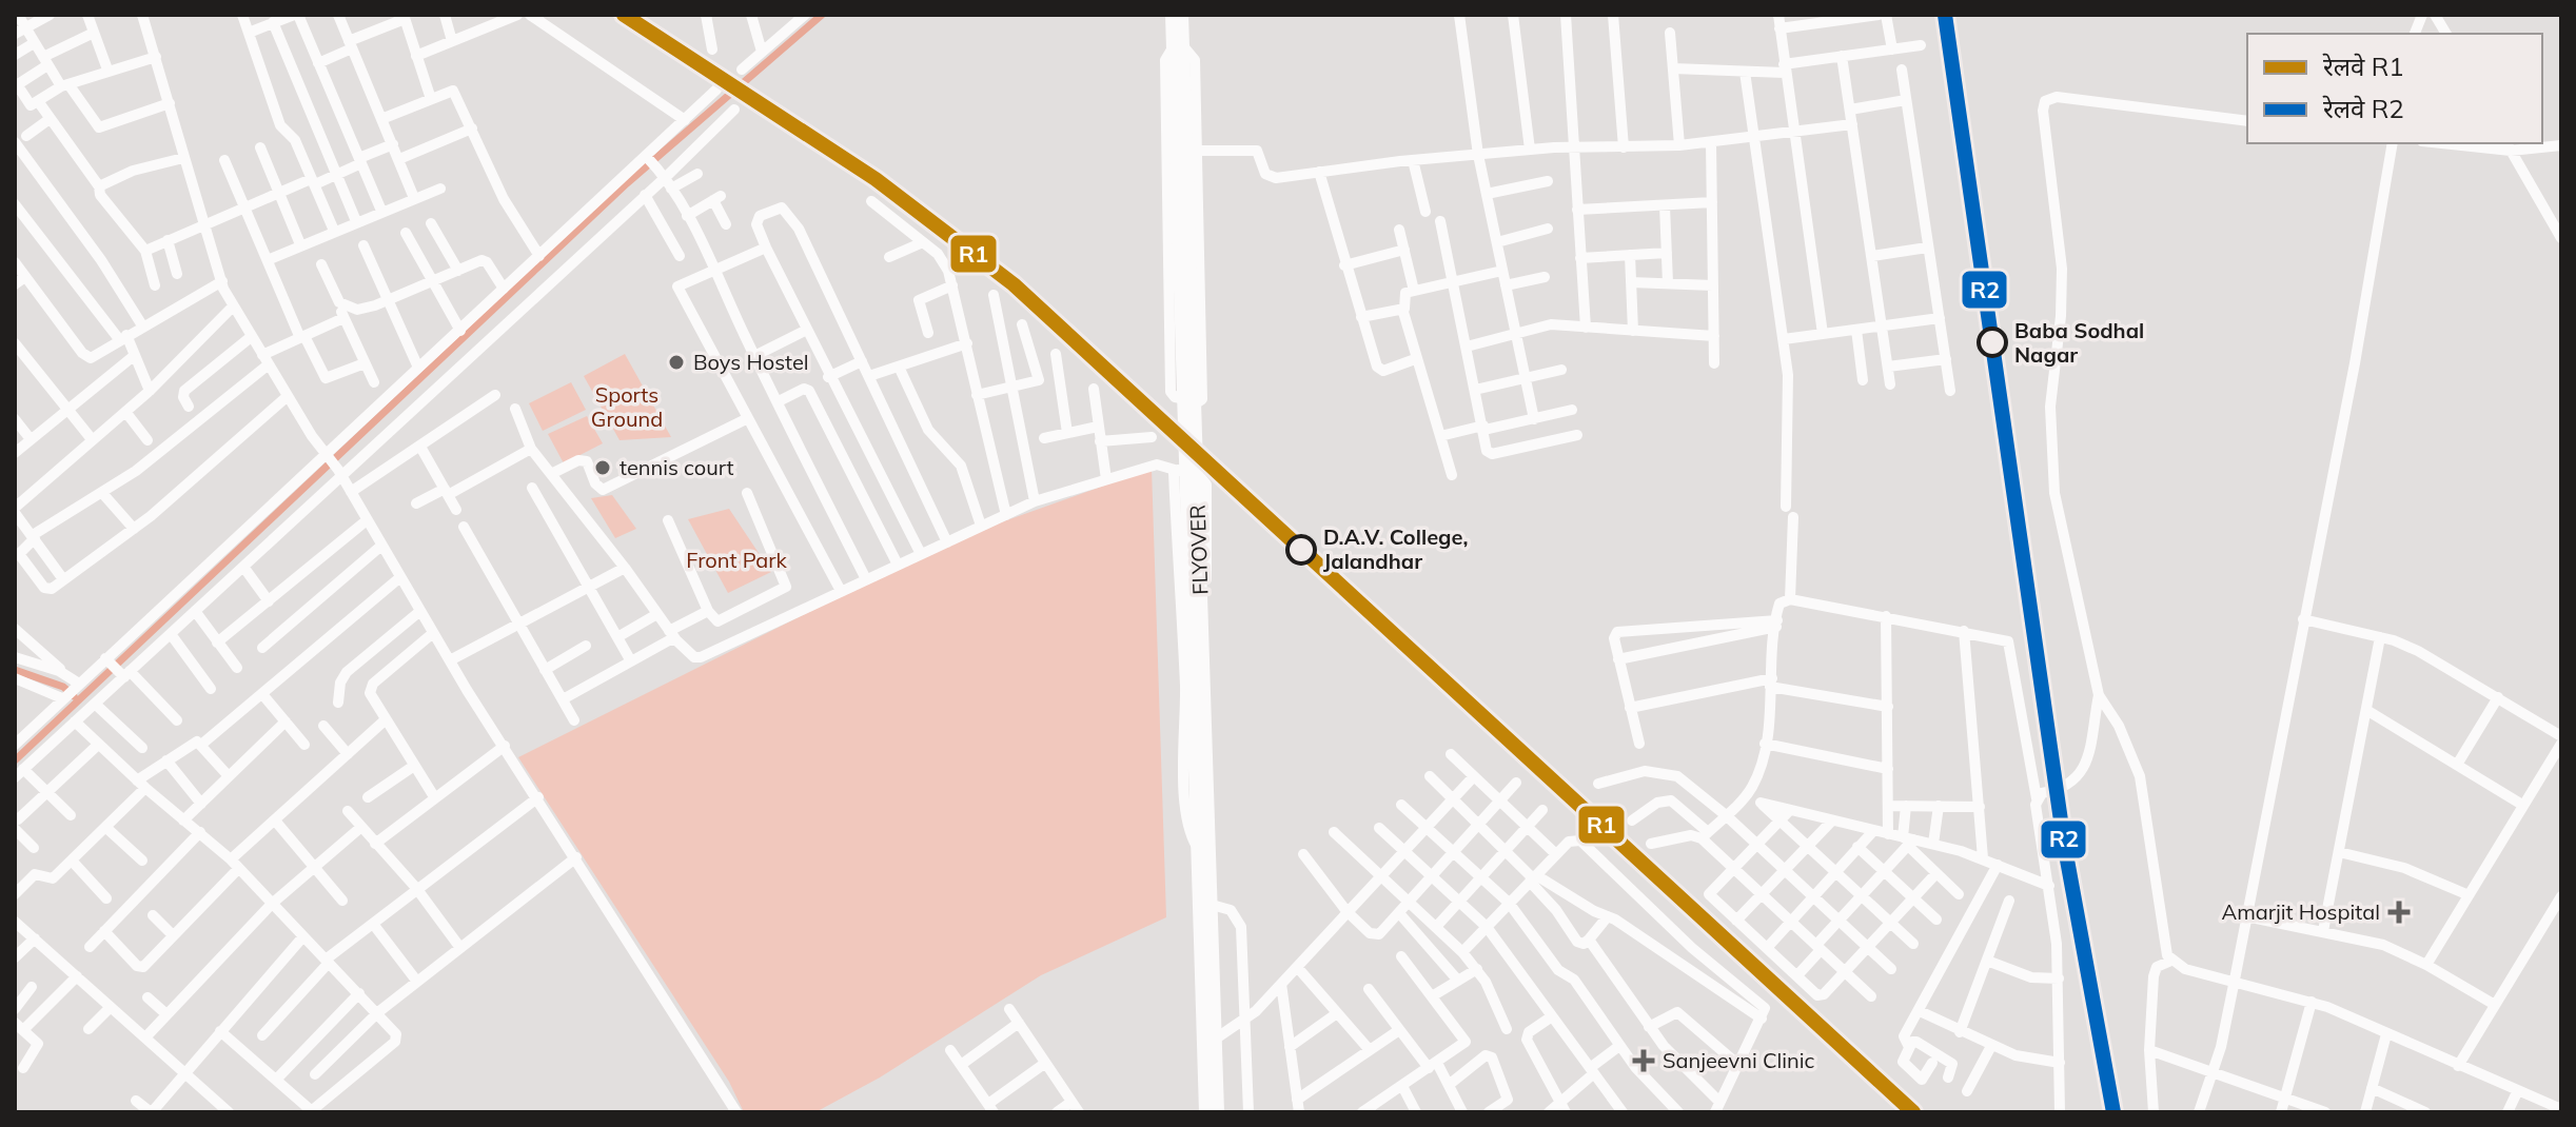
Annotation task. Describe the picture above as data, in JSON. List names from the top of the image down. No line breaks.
{"streets":{"main road":["FLYOVER"]},"parks":["Sports Ground","Front Park"],"places":{"other":["Baba Sodhal Nagar","Boys Hostel","tennis court","D.A.V. College, Jalandhar"],"health":["Amarjit Hospital","Sanjeevni Clinic"]},"lines":["rail line R1","rail line R2"],"legend":["रेलवे R1","रेलवे R2"]}
